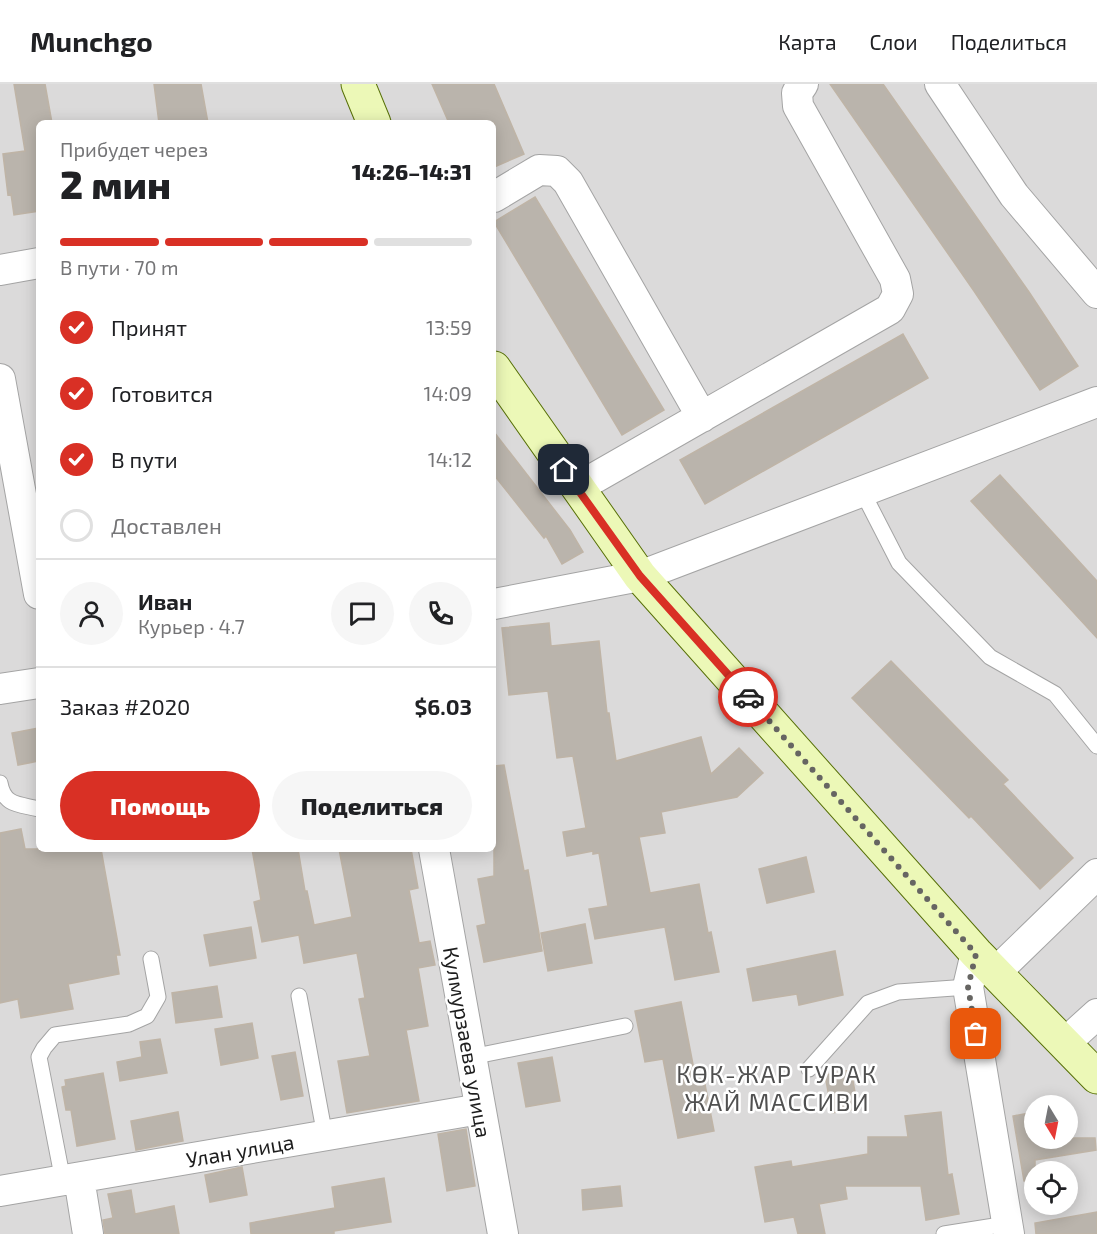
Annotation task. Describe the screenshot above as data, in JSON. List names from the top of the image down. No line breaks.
{"streets":{"street":["Кулмурзаева улица","Улан улица"]},"crossings":[["Кулмурзаева улица","Улан улица"]],"districts":["КӨК-ЖАР ТУРАК ЖАЙ МАССИВИ"],"north":"bottom","page":{"header":"Munchgo","nav":["Карта","Слои","Поделиться"],"heading":["2 мин","Прибудет через","14:26–14:31"],"panel":["Иван","Курьер · 4.7","Заказ #2020","$6.03"],"bar":"В пути · 70 m","list":[["Принят","13:59"],["Готовится","14:09"],["В пути","14:12"],"Доставлен"],"buttons":["Помощь","Поделиться"]}}
